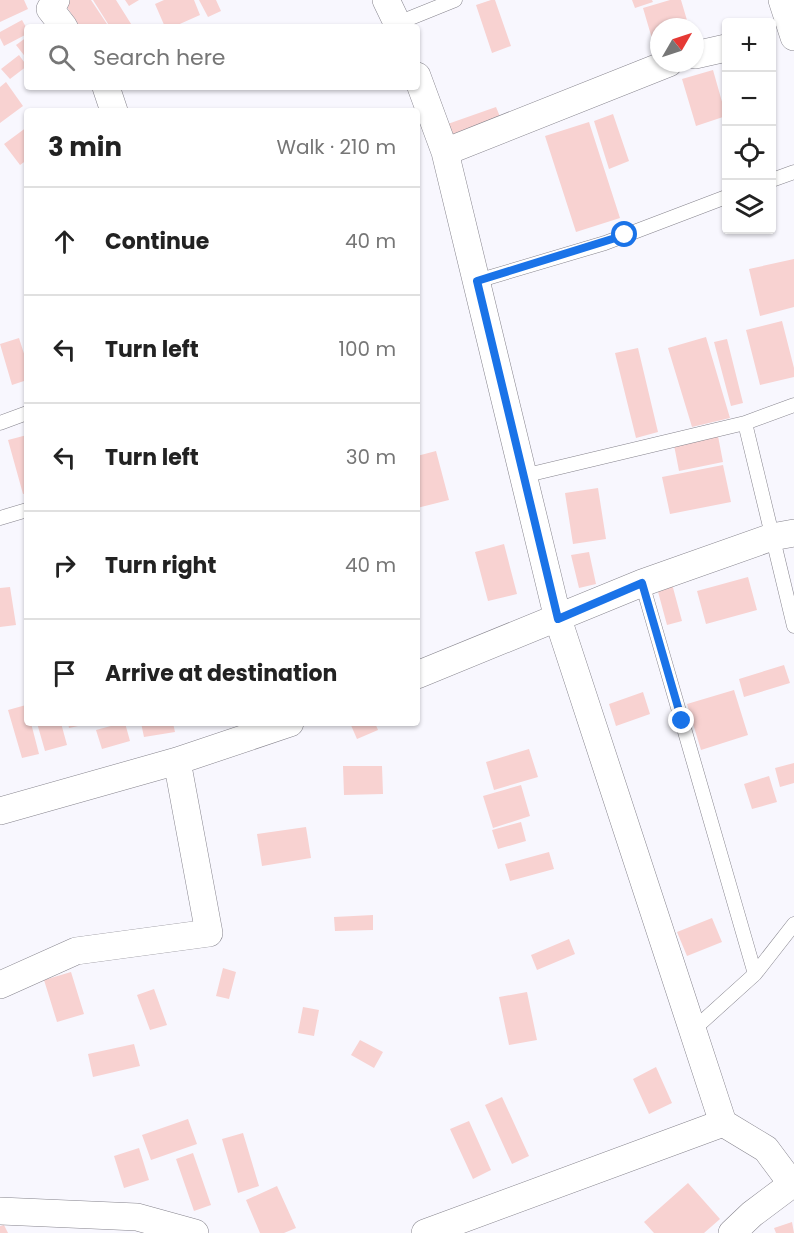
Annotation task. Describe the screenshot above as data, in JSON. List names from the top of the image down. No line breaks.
{"north":"top right","page":{"map_buttons":["+","−"],"search":"Search here","heading":["3 min","Walk · 210 m"],"list":[["Continue","40 m"],["Turn left","100 m"],["Turn left","30 m"],["Turn right","40 m"],"Arrive at destination"]}}
